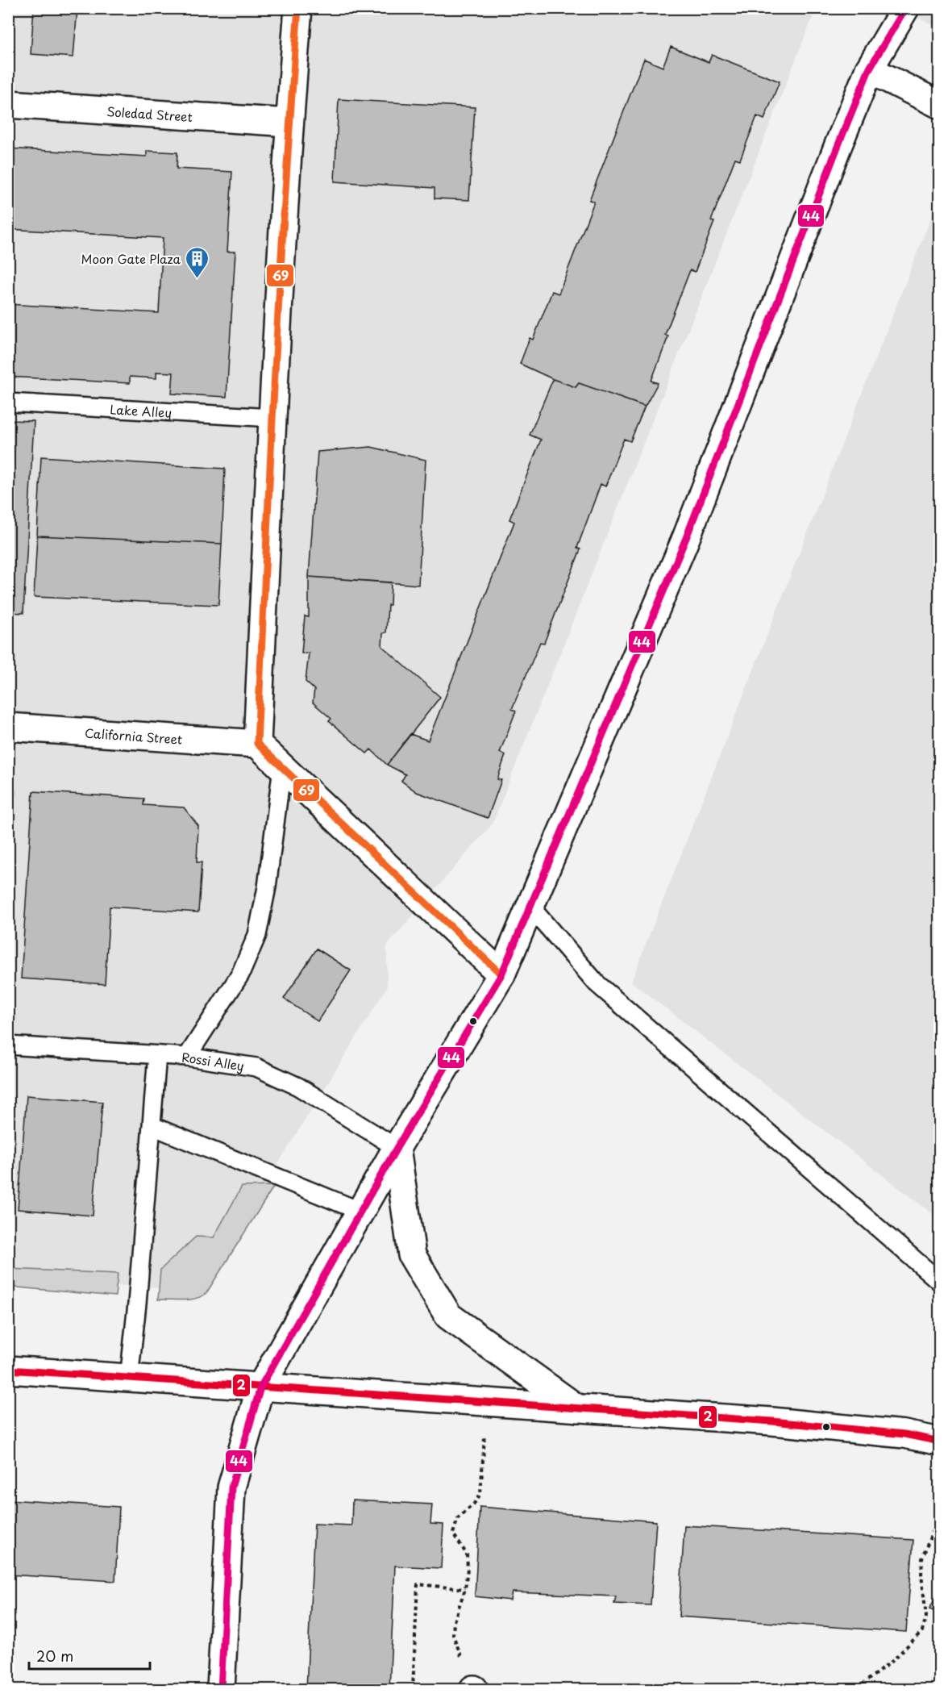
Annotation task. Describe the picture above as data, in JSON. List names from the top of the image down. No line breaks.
{"streets":{"street":["Soledad Street","California Street"],"lane":["Lake Alley","Rossi Alley"]},"places":{"building":["Moon Gate Plaza"]},"lines":["transit line 69","transit line 44","transit line 2"],"scale_bar":"20 m"}
